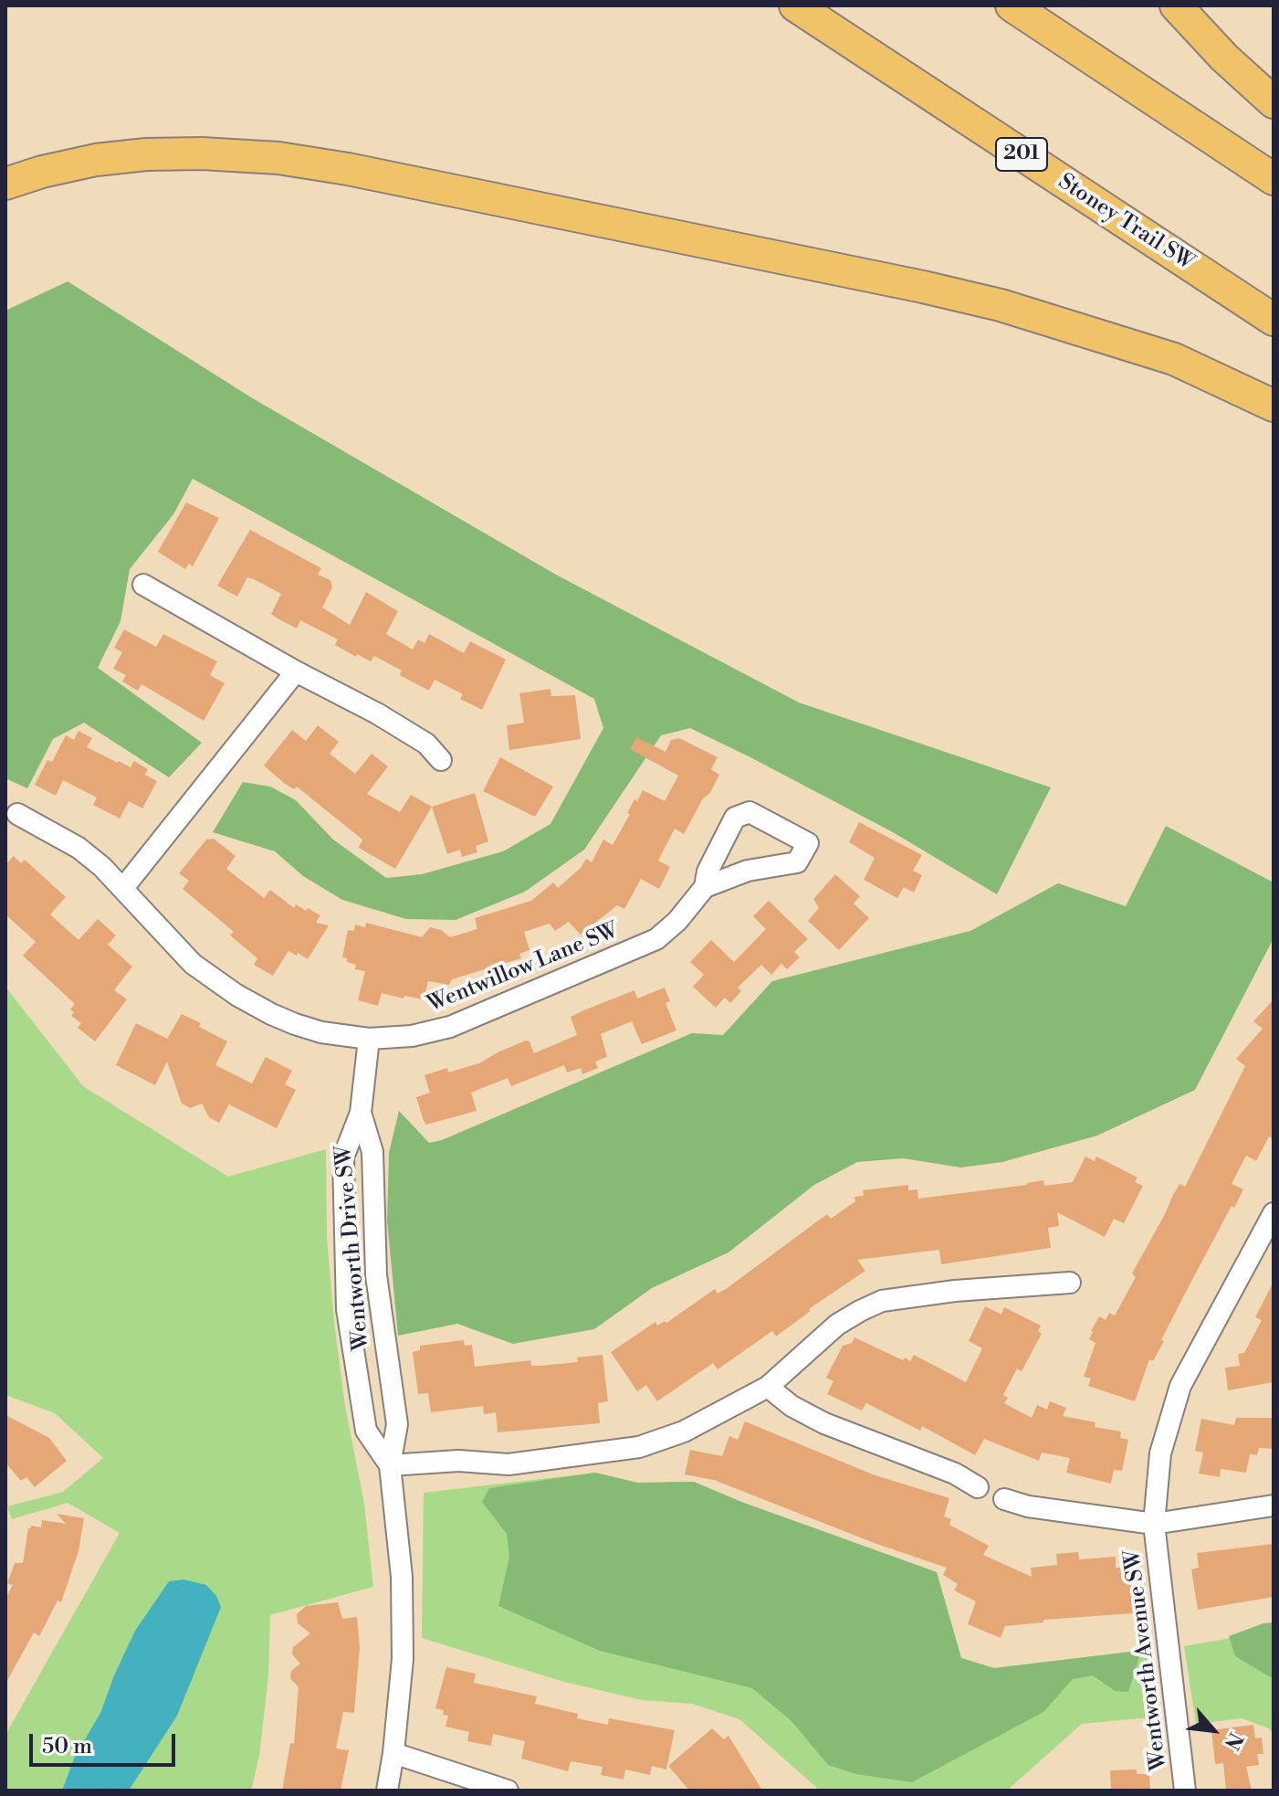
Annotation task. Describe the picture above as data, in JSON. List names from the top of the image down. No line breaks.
{"streets":{"highway":["201","Stoney Trail SW"],"street":["Wentwillow Lane SW","Wentworth Drive SW","Wentworth Avenue SW"]},"crossings":[["Wentwillow Lane SW","Wentworth Drive SW"]],"scale_bar":"50 m","north":"bottom right"}
